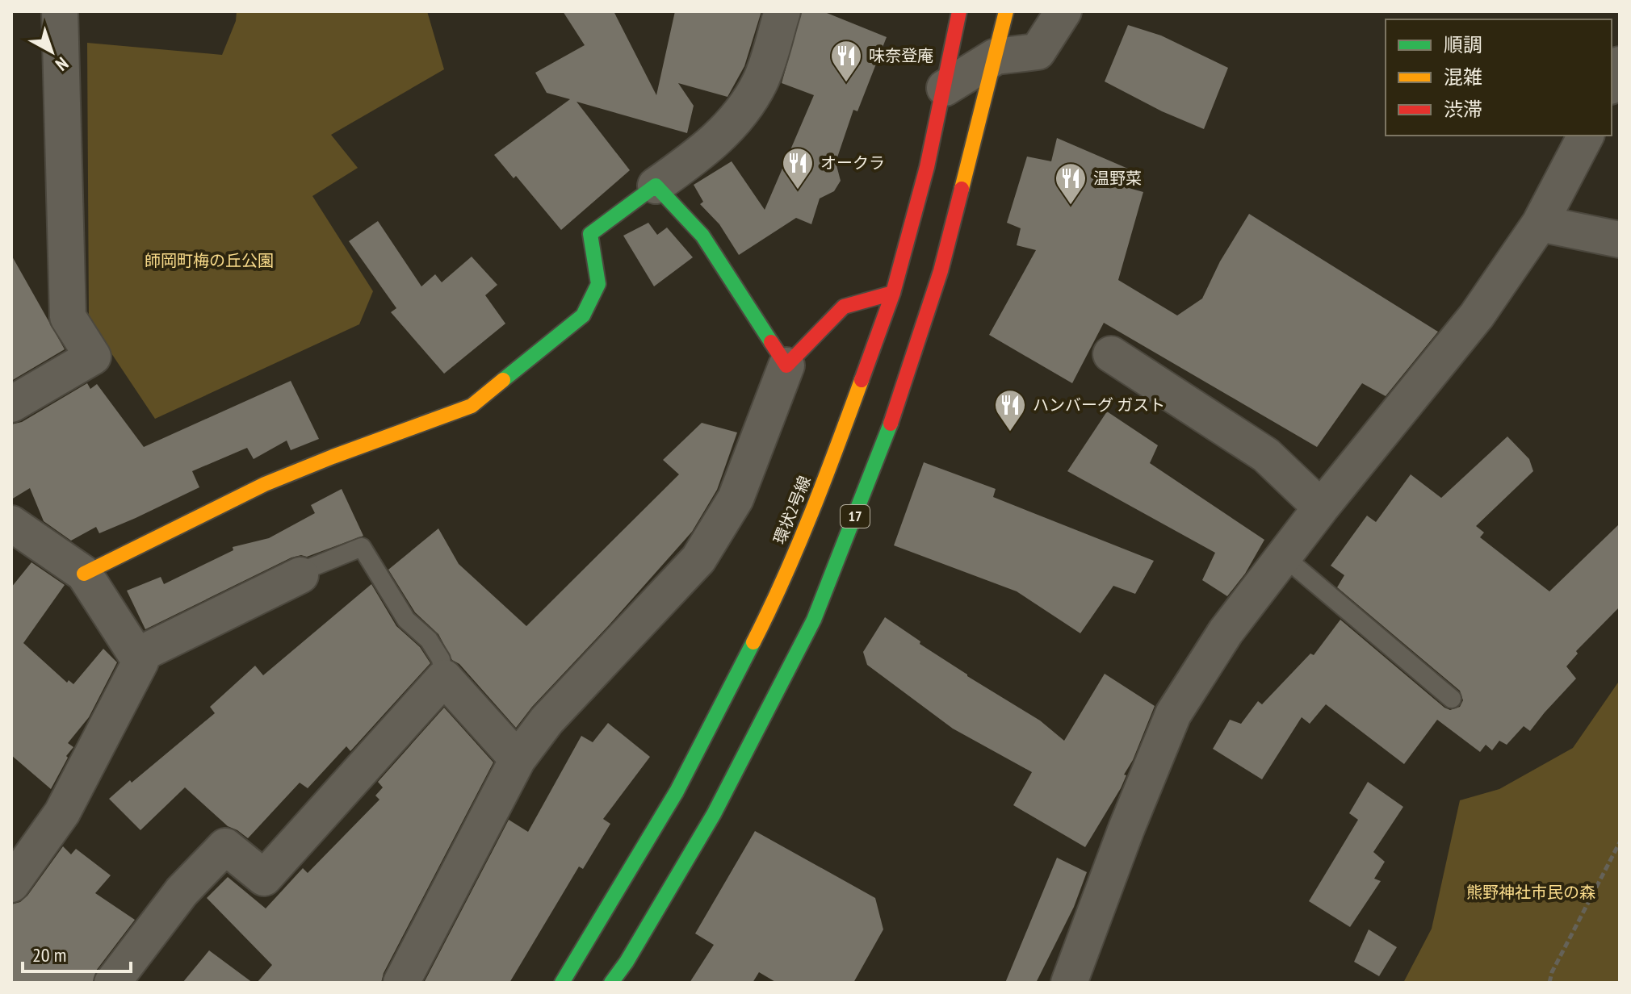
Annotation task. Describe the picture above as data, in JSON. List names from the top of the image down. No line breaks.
{"streets":{"main road":["環状2号線","17"]},"parks":["師岡町梅の丘公園","熊野神社市民の森"],"places":{"restaurant":["味奈登庵","オークラ","温野菜","ハンバーグ ガスト"]},"legend":["順調","混雑","渋滞"],"scale_bar":"20 m","north":"bottom right"}
